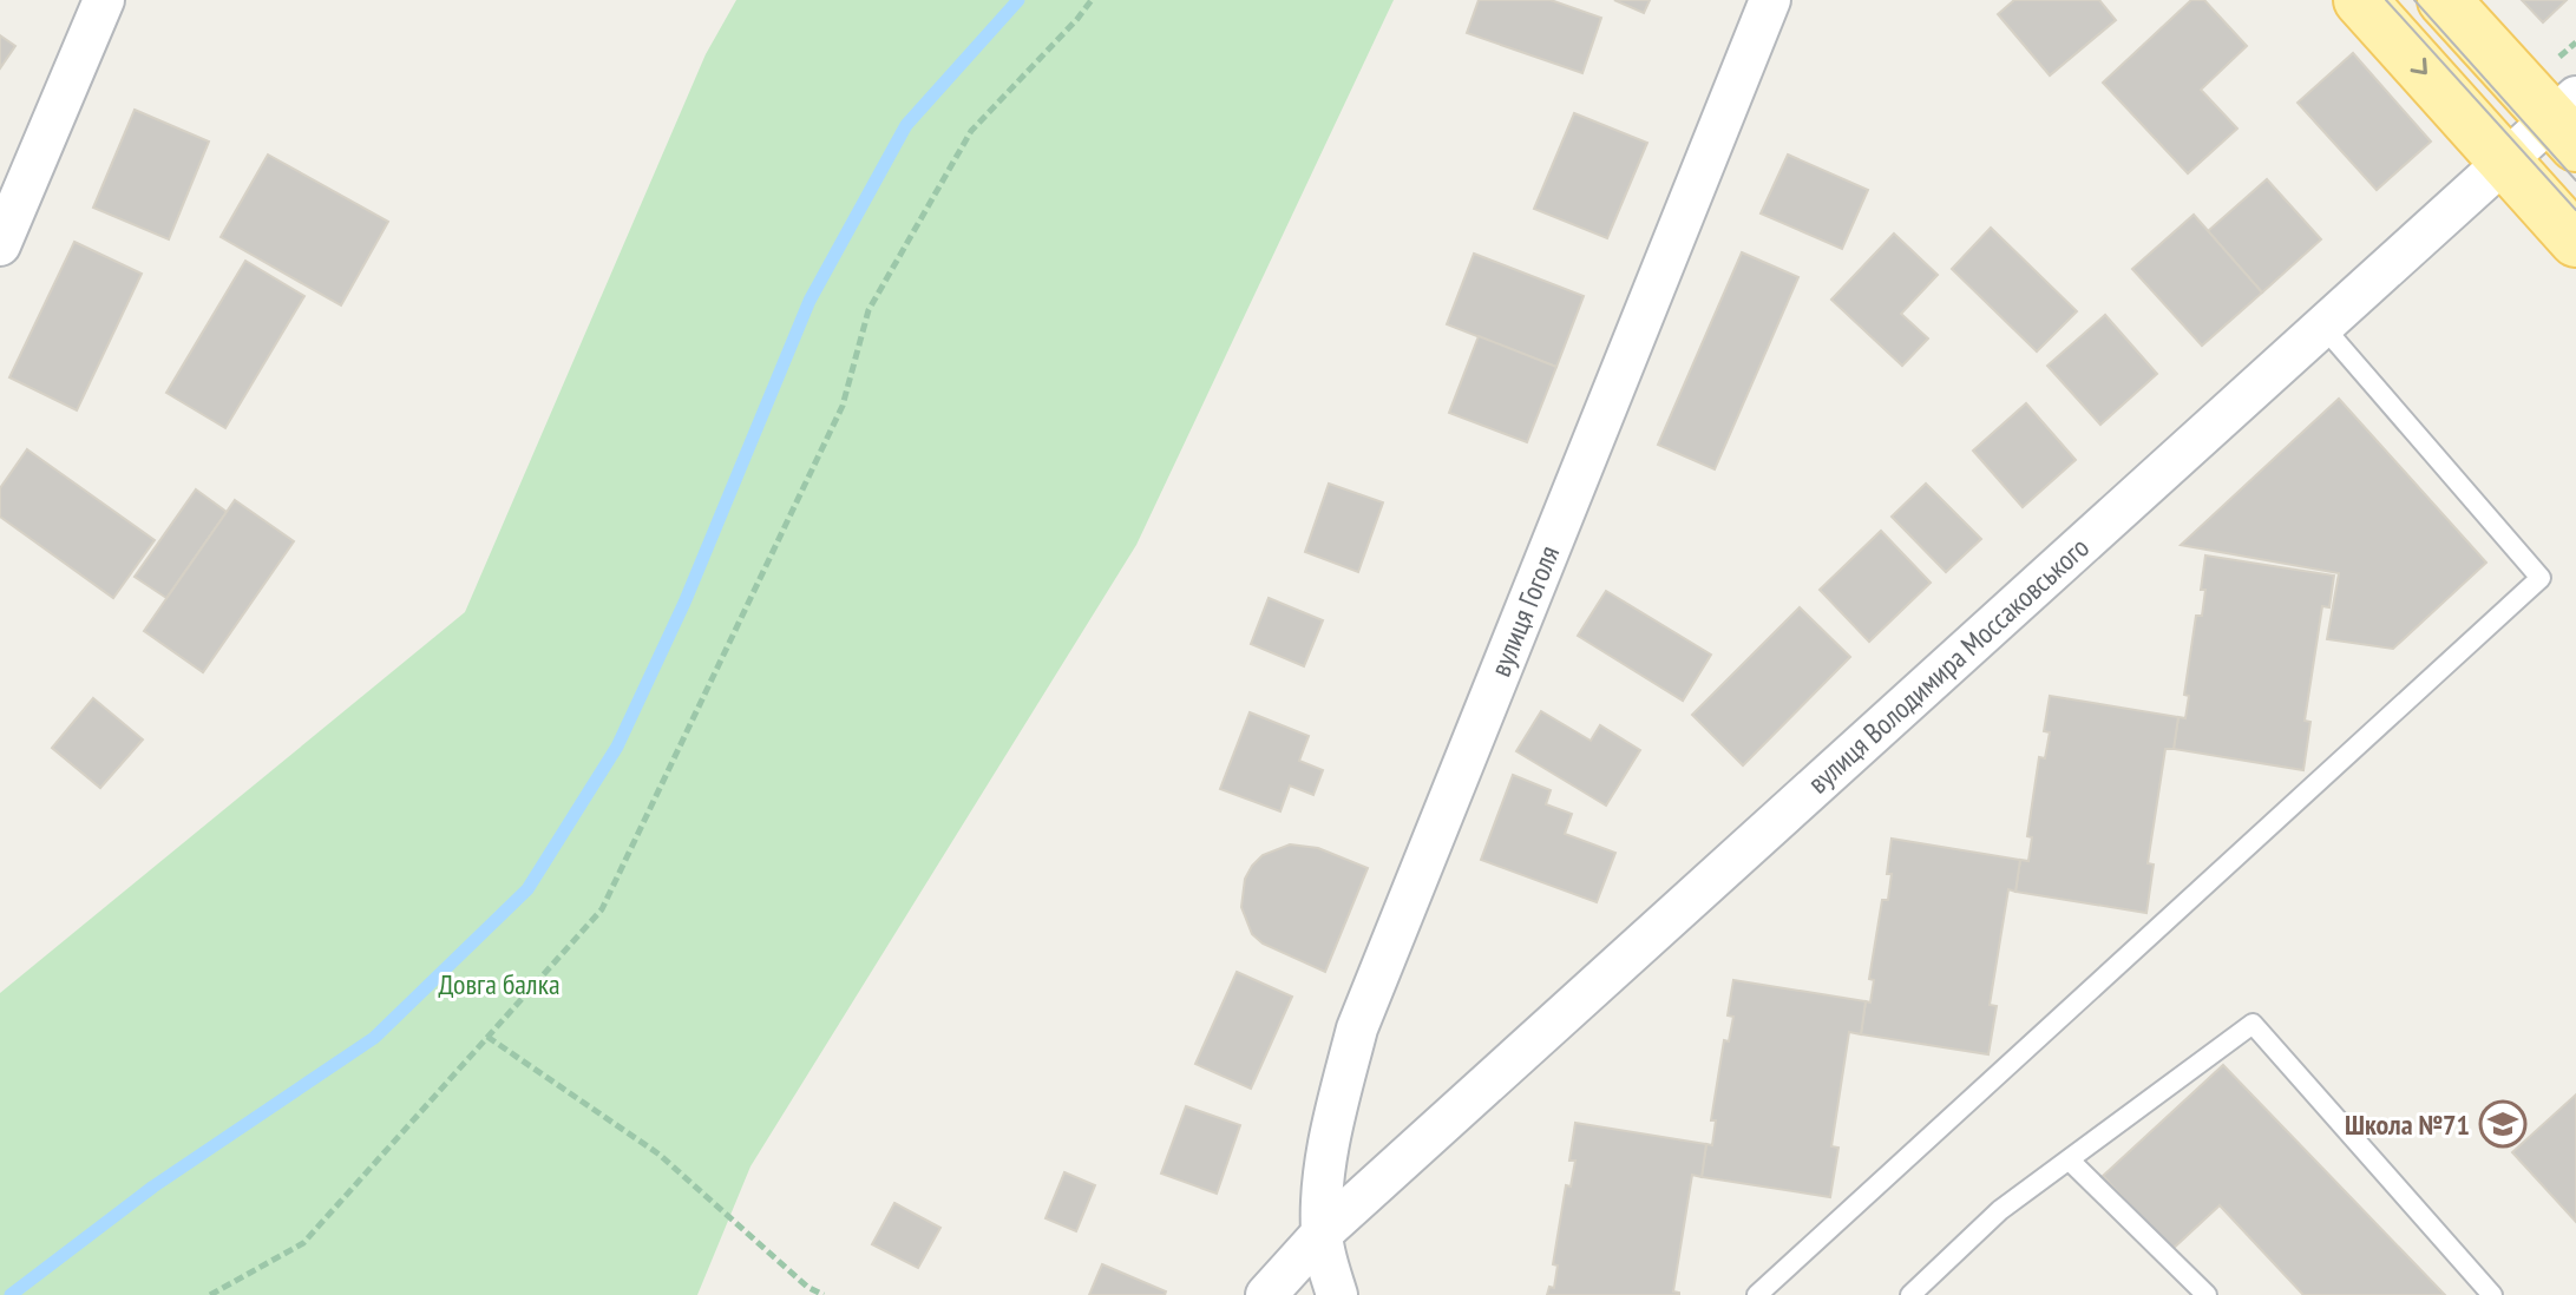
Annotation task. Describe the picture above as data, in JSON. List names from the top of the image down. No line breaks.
{"streets":{"street":["вулиця Гоголя","вулиця Володимира Моссаковського"]},"crossings":[["вулиця Гоголя","вулиця Володимира Моссаковського"]],"parks":["Довга балка"],"places":{"school or university":["Школа №71"]}}
